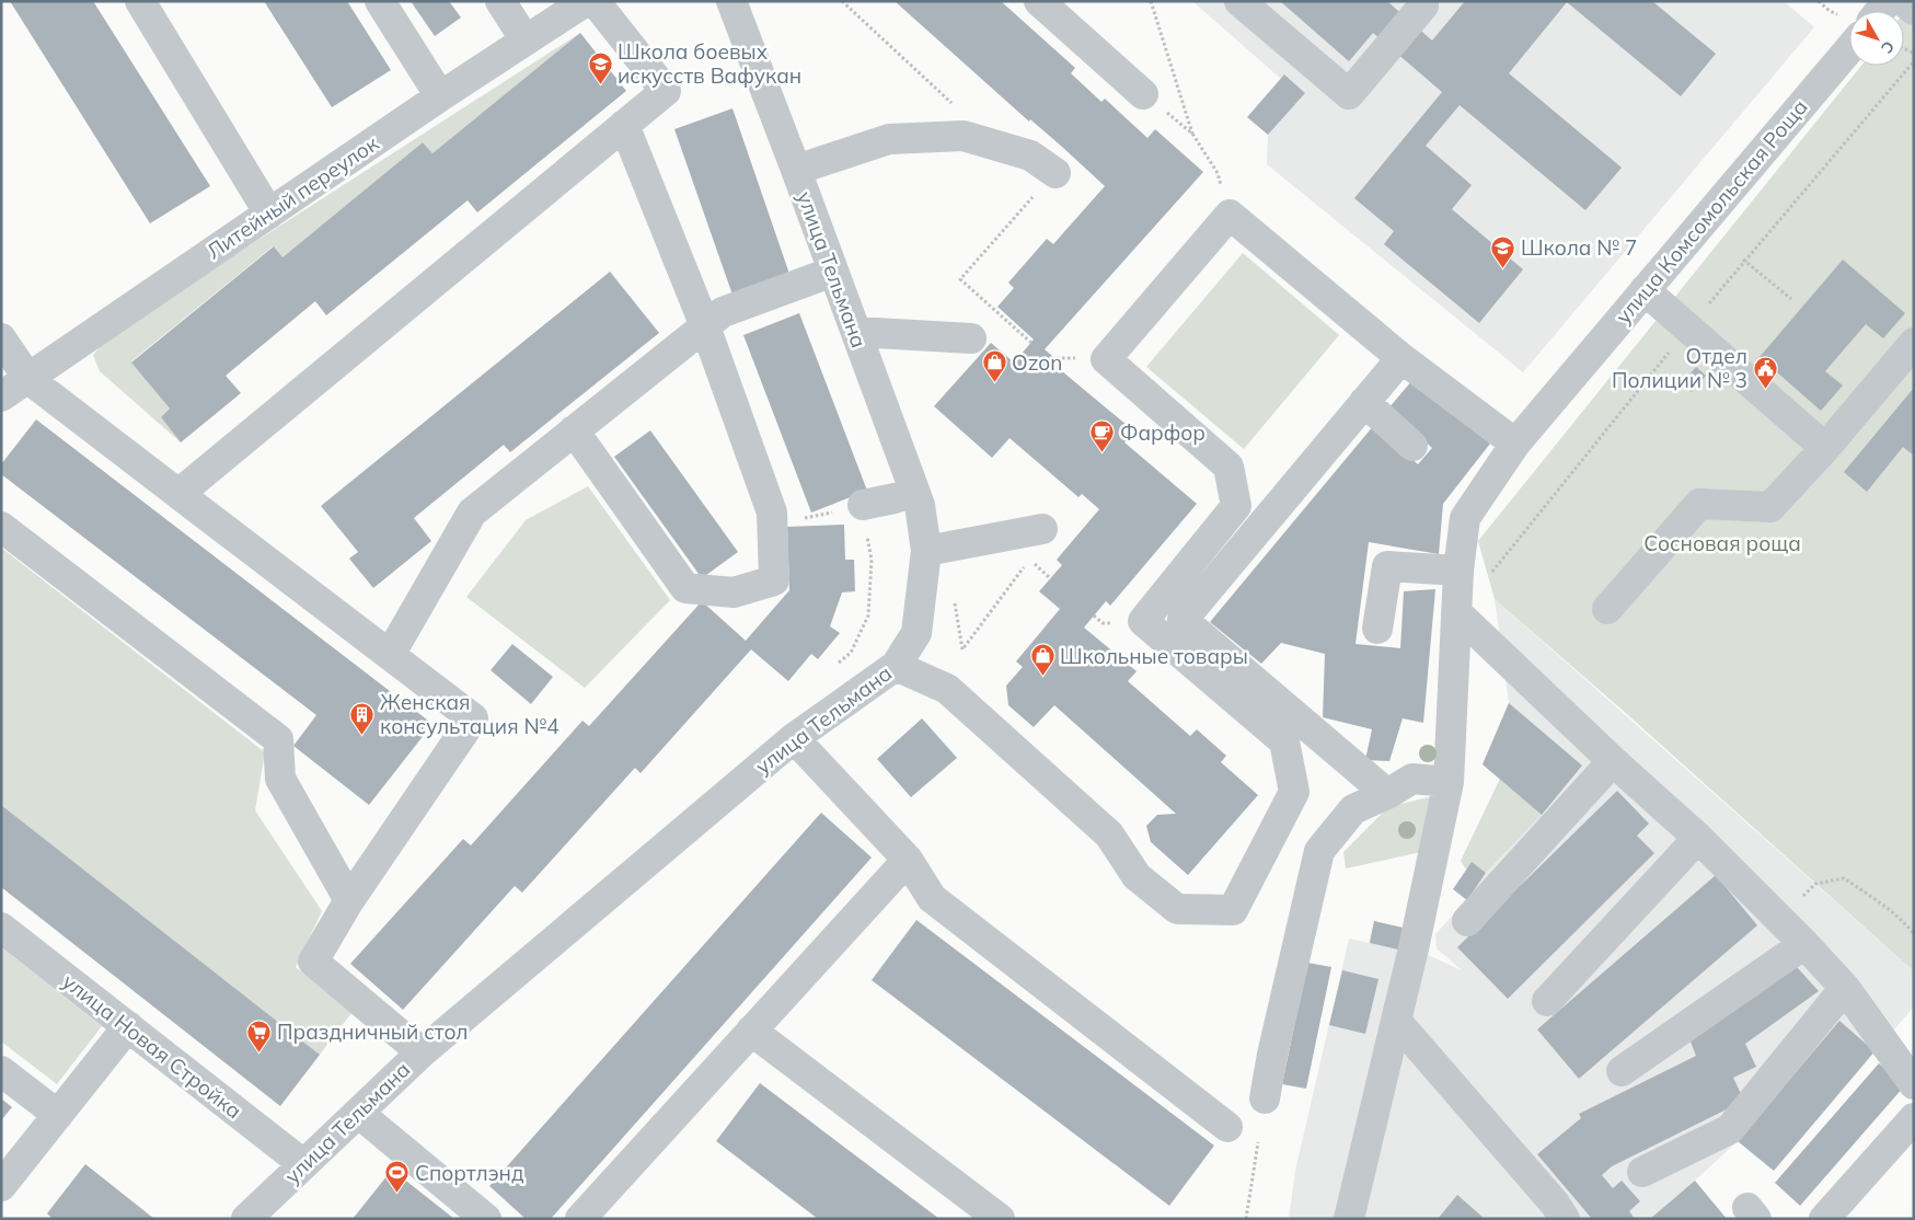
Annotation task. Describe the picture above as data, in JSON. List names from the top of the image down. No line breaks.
{"streets":{"street":["Литейный переулок","улица Комсомольская Роща","улица Тельмана","улица Новая Стройка"]},"crossings":[["улица Тельмана","улица Новая Стройка"]],"parks":["Сосновая роща"],"places":{"school or university":["Школа боевых искусств Вафукан","Школа № 7"],"shop":["Ozon","Школьные товары"],"public building":["Отдел Полиции № 3"],"cafe":["Фарфор"],"building":["Женская консультация №4"],"supermarket":["Праздничный стол"],"sports":["Спортлэнд"]},"north":"bottom right"}
